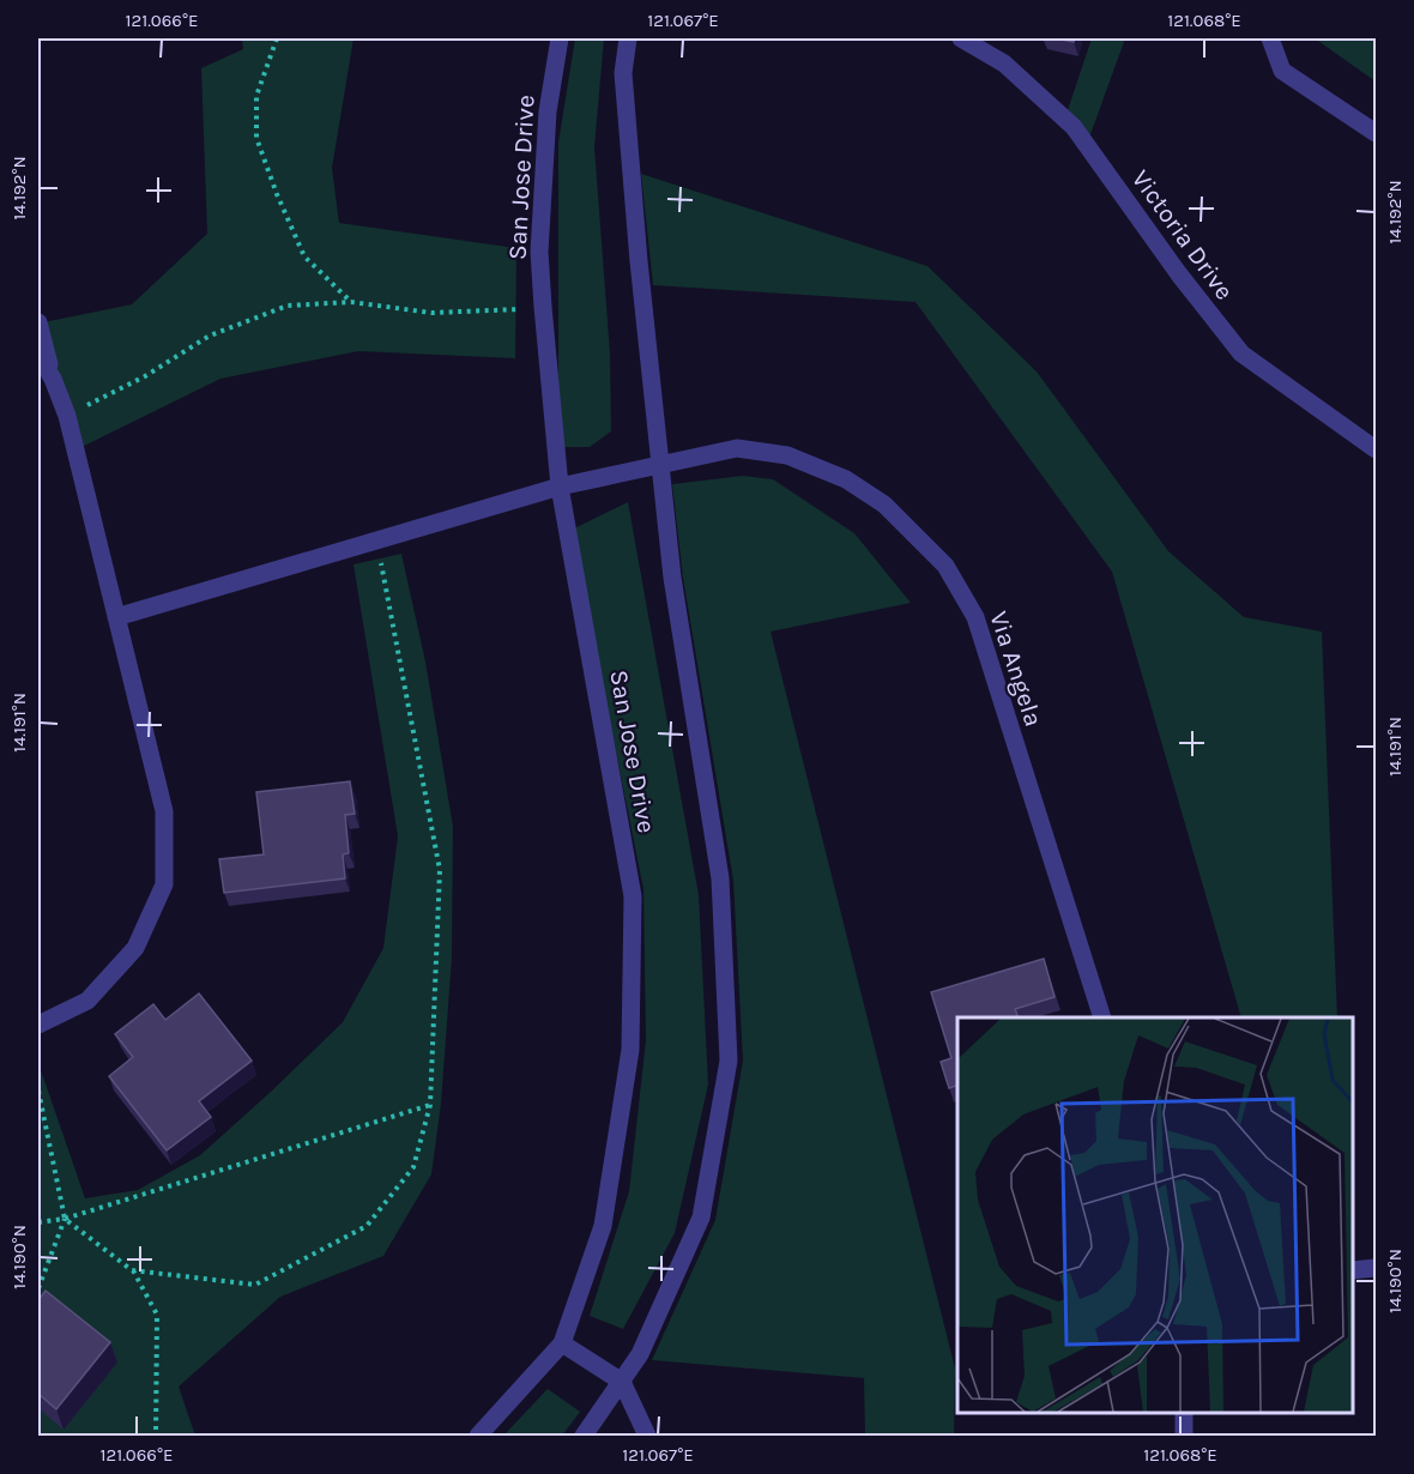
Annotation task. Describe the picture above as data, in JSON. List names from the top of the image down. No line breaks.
{"streets":{"street":["San Jose Drive","Victoria Drive","Via Angela"]},"crossings":[["San Jose Drive","Via Angela"]],"coordinates":["121.066°E","121.067°E","121.068°E","14.192°N","14.191°N","14.190°N"]}
